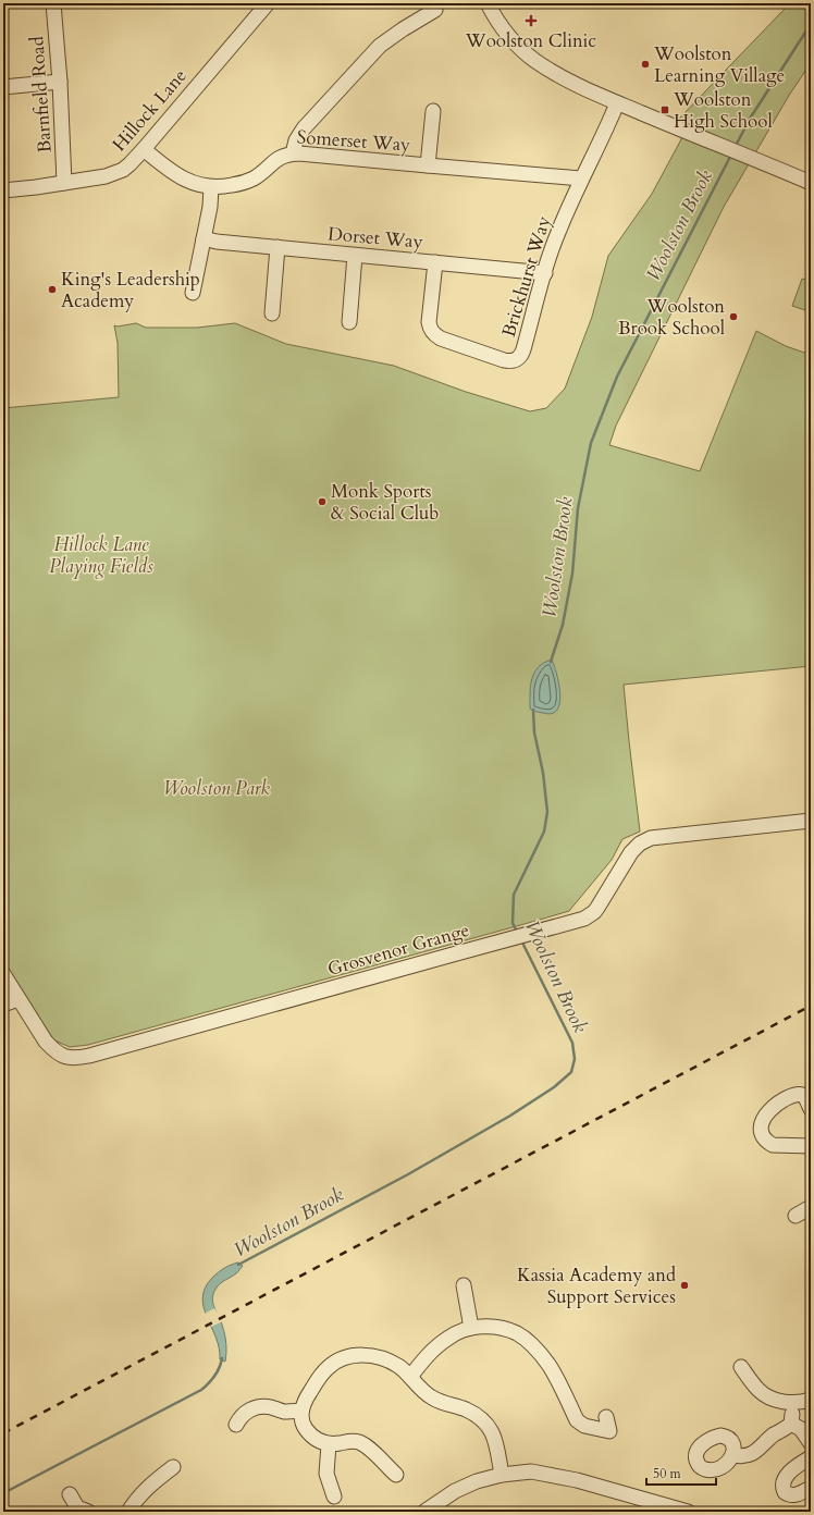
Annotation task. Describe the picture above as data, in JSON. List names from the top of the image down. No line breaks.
{"streets":{"street":["Barnfield Road","Hillock Lane","Somerset Way","Dorset Way","Brickhurst Way","Grosvenor Grange"]},"crossings":[["Barnfield Road","Hillock Lane"],["Hillock Lane","Somerset Way"],["Somerset Way","Brickhurst Way"],["Dorset Way","Brickhurst Way"]],"water":["Woolston Brook"],"parks":["Hillock Lane Playing Fields","Woolston Park"],"places":{"health":["Woolston Clinic"],"other":["Woolston Learning Village","King's Leadership Academy","Woolston Brook School","Monk Sports & Social Club","Kassia Academy and Support Services"],"transit":["Woolston High School"]},"scale_bar":"50 m"}
